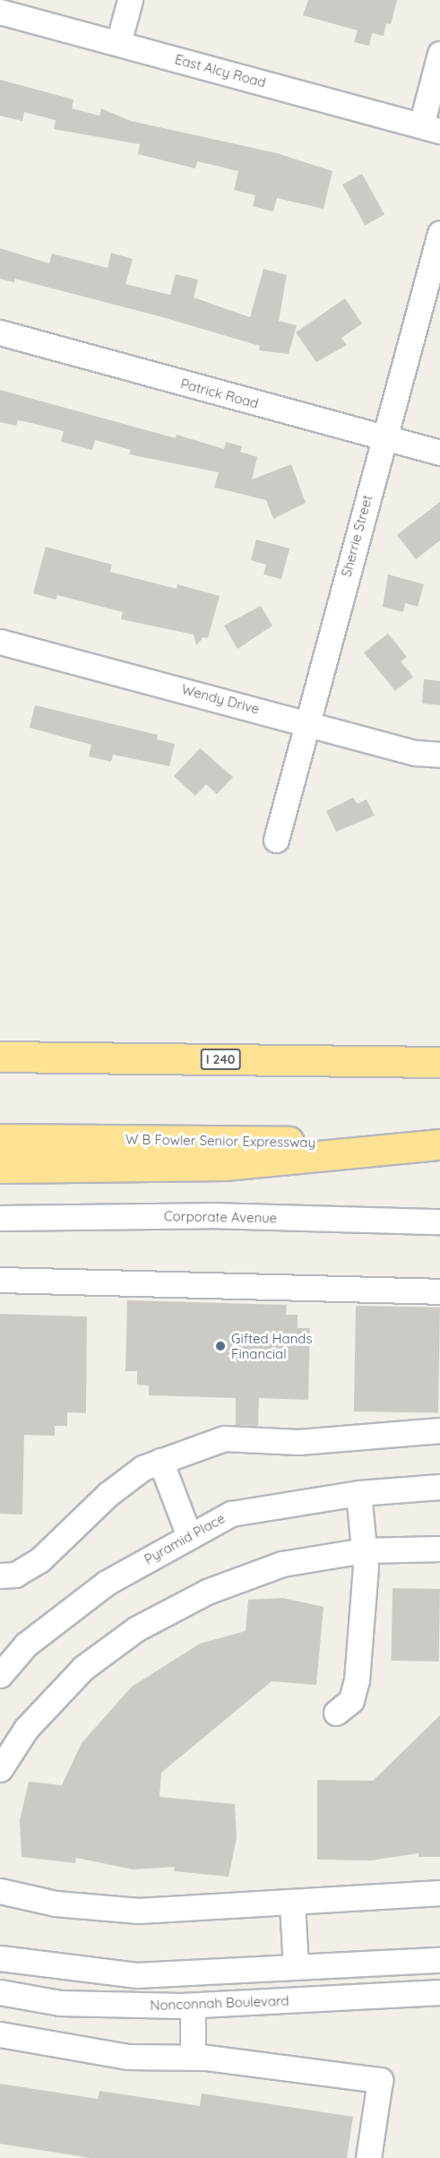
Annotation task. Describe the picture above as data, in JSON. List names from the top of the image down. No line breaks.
{"streets":{"highway":["I 240","W B Fowler Senior Expressway"],"street":["East Alcy Road","Patrick Road","Sherrie Street","Wendy Drive","Corporate Avenue","Pyramid Place","Nonconnah Boulevard"]},"crossings":[["Patrick Road","Sherrie Street"],["Sherrie Street","Wendy Drive"]],"places":["Gifted Hands Financial"]}
